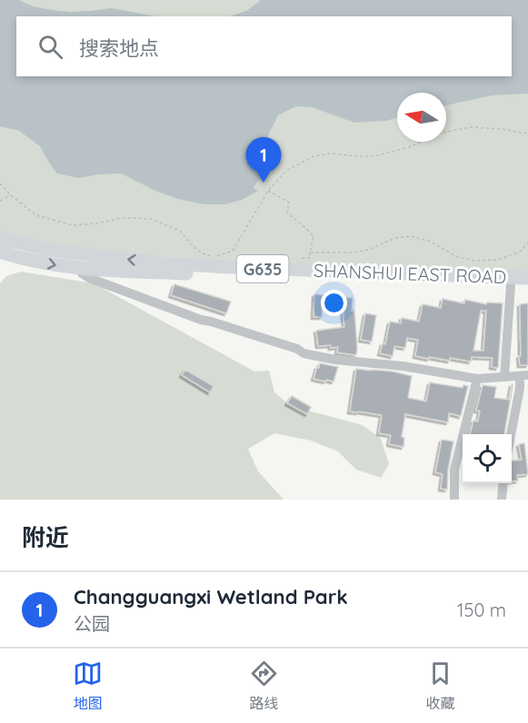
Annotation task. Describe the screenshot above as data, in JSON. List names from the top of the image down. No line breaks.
{"streets":{"highway":["G635","SHANSHUI EAST ROAD"]},"north":"left","page":{"search":"搜索地点","pins":"1","heading":"附近","list":[{"mark":"1","name":"Changguangxi Wetland Park","note":"公园","value":"150 m"}],"nav":["地图","路线","收藏"]}}
